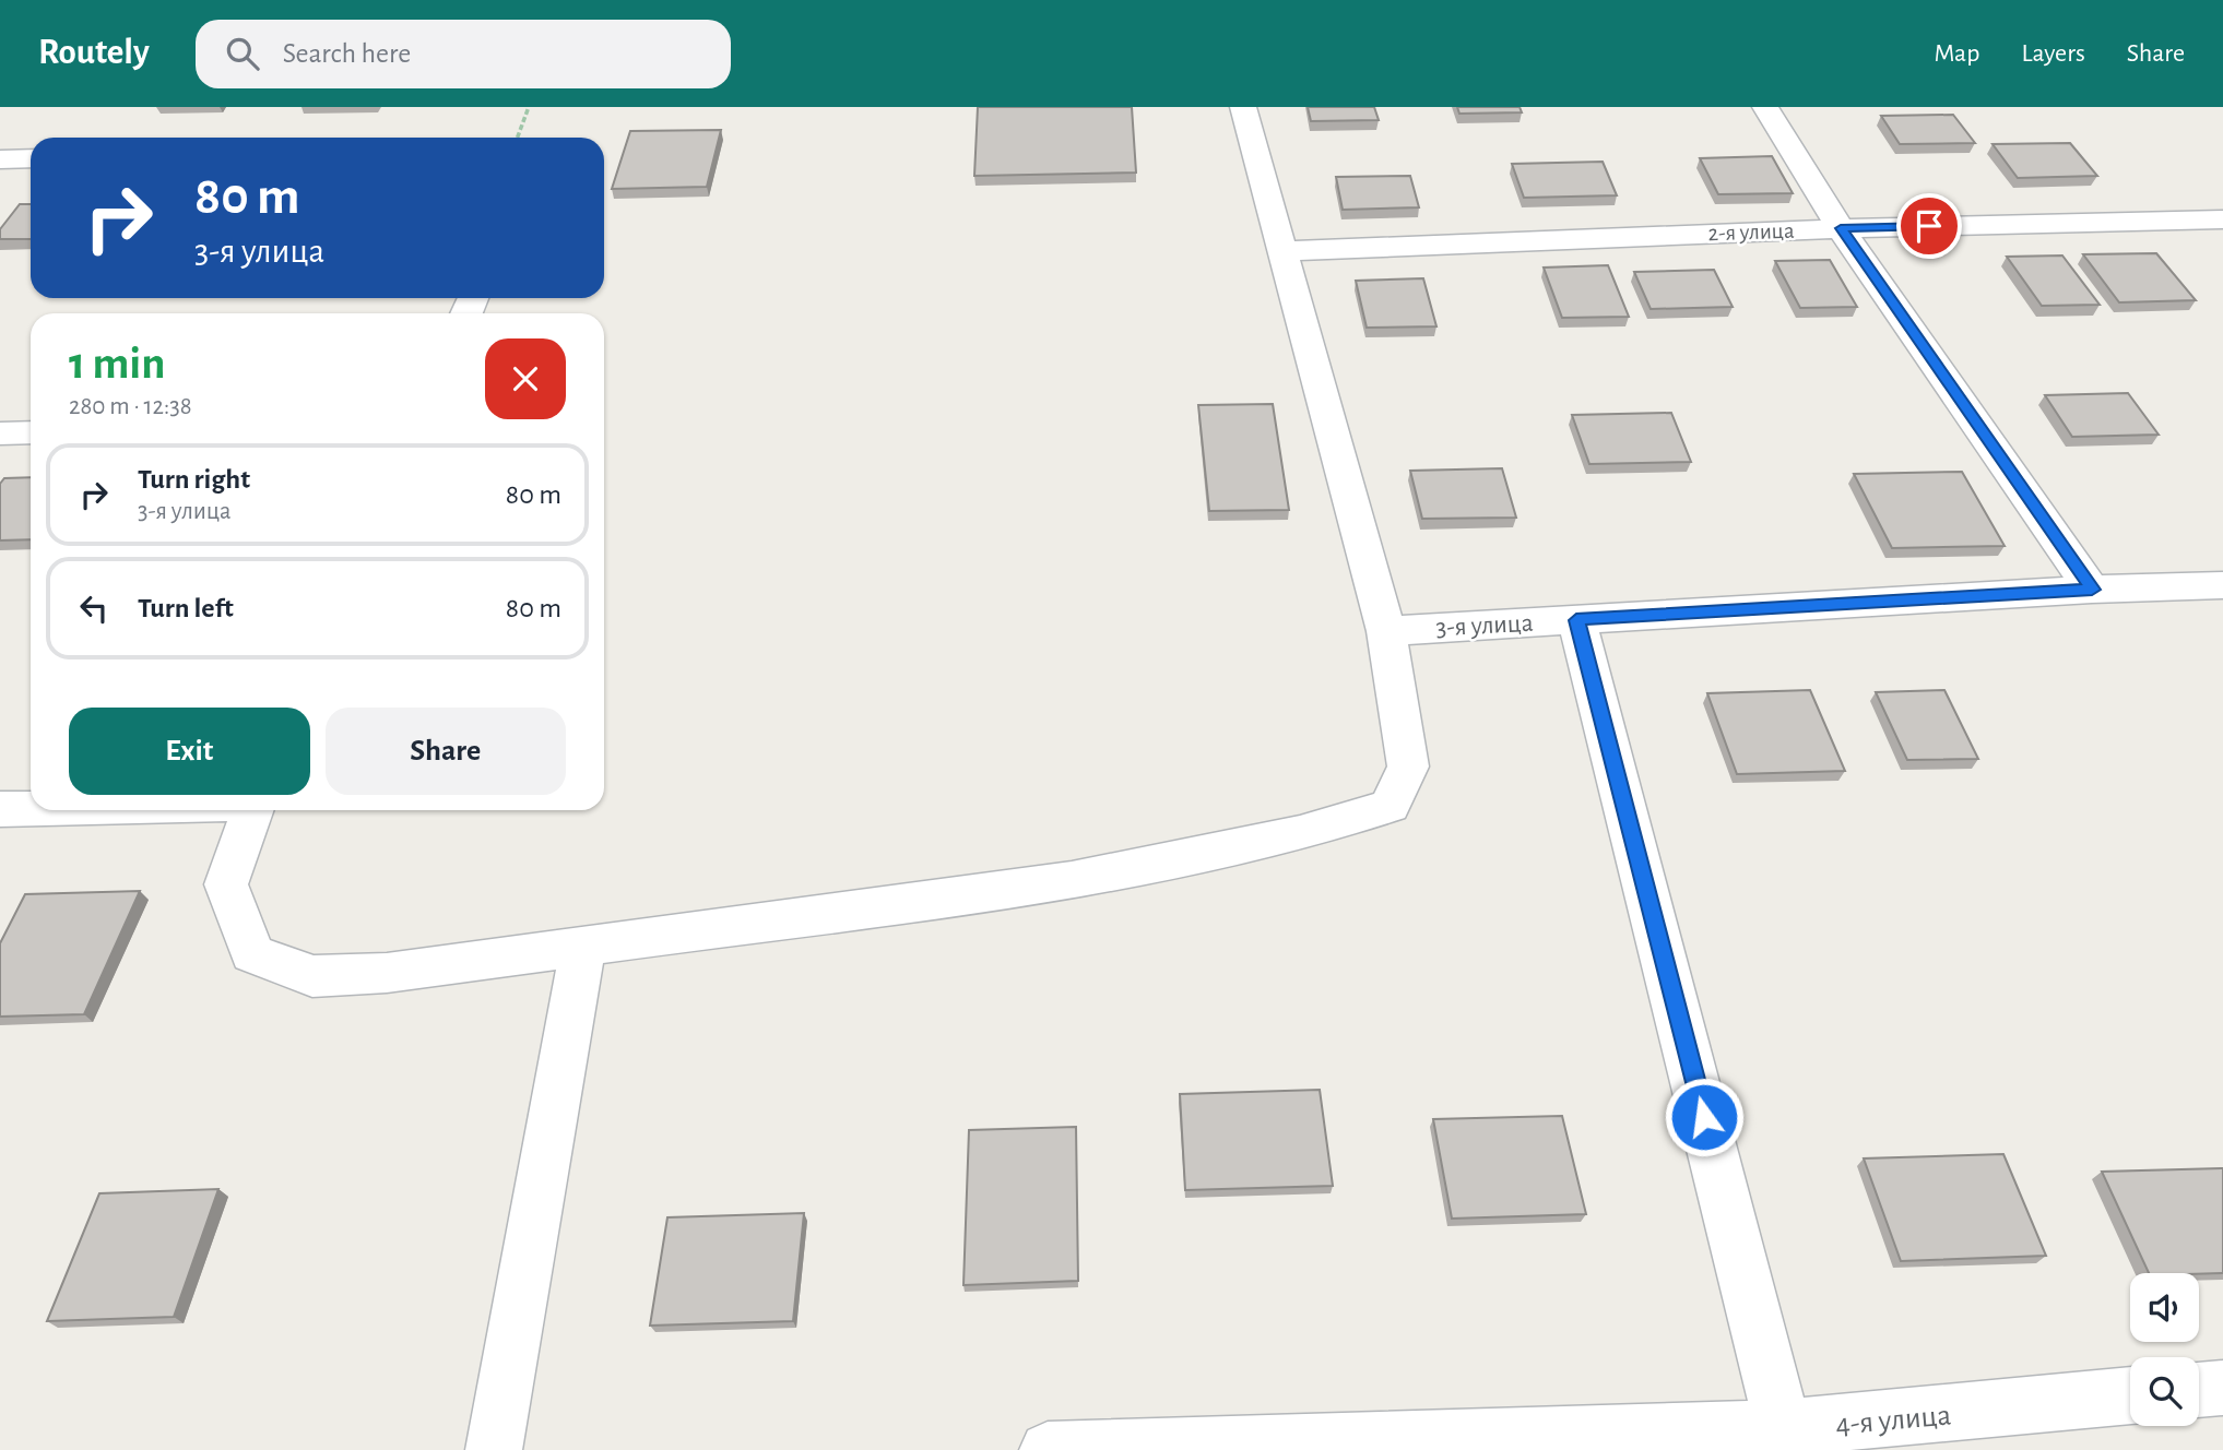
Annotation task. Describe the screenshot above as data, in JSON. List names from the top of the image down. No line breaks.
{"streets":{"street":["2-я улица","3-я улица","4-я улица"]},"page":{"header":"Routely","search":"Search here","nav":["Map","Layers","Share"],"turn":["80 m","3-я улица"],"heading":["1 min","280 m · 12:38"],"list":[{"name":"Turn right","note":"3-я улица","value":"80 m"},{"name":"Turn left","value":"80 m"}],"buttons":["Exit","Share"]}}
